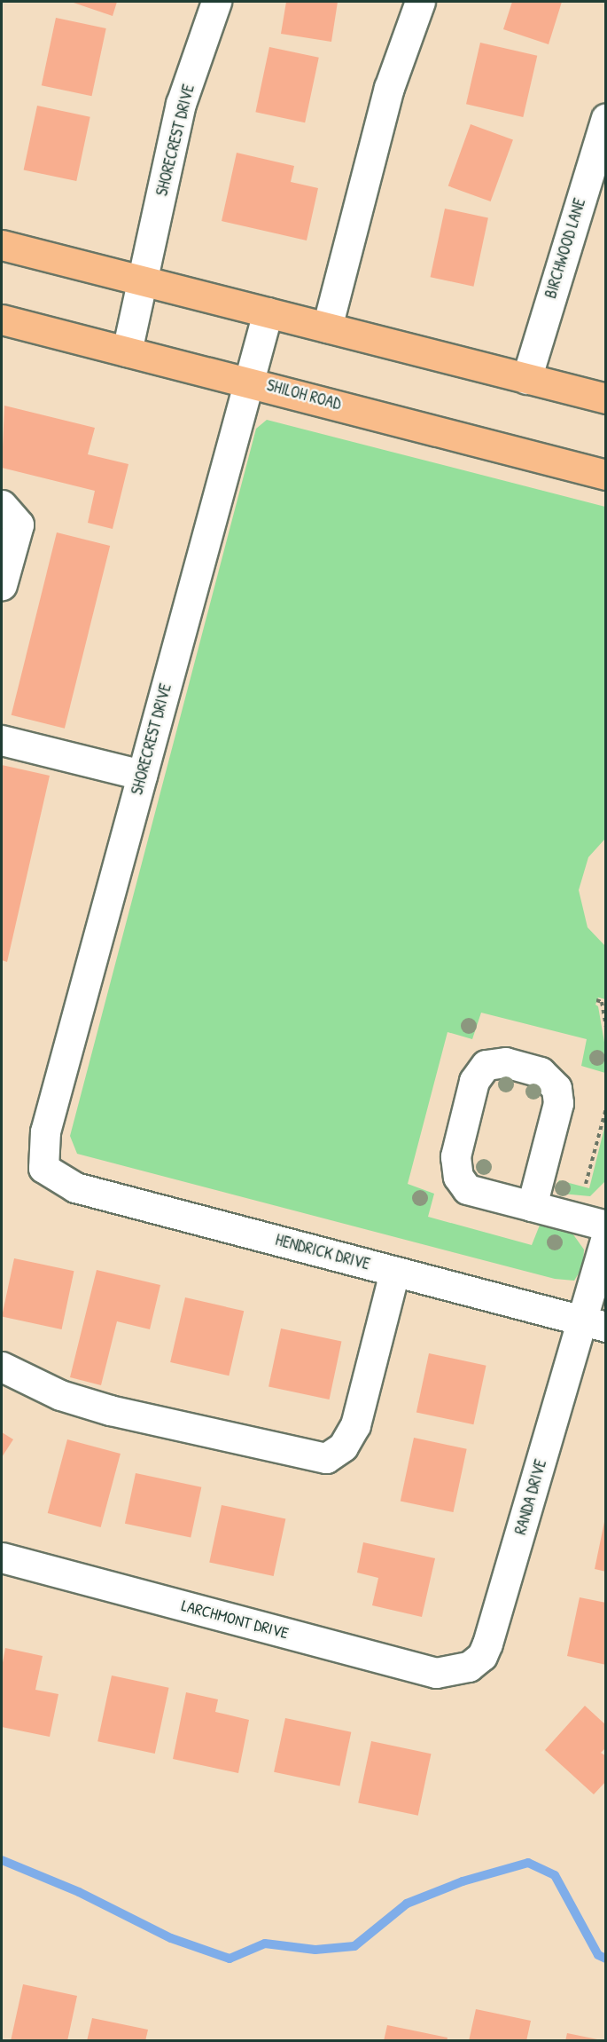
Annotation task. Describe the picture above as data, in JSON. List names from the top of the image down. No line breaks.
{"streets":{"main road":["SHILOH ROAD"],"street":["SHORECREST DRIVE","BIRCHWOOD LANE","HENDRICK DRIVE","RANDA DRIVE","LARCHMONT DRIVE"]},"crossings":[["SHORECREST DRIVE","SHILOH ROAD"],["SHORECREST DRIVE","HENDRICK DRIVE"],["HENDRICK DRIVE","RANDA DRIVE"],["RANDA DRIVE","LARCHMONT DRIVE"]]}
